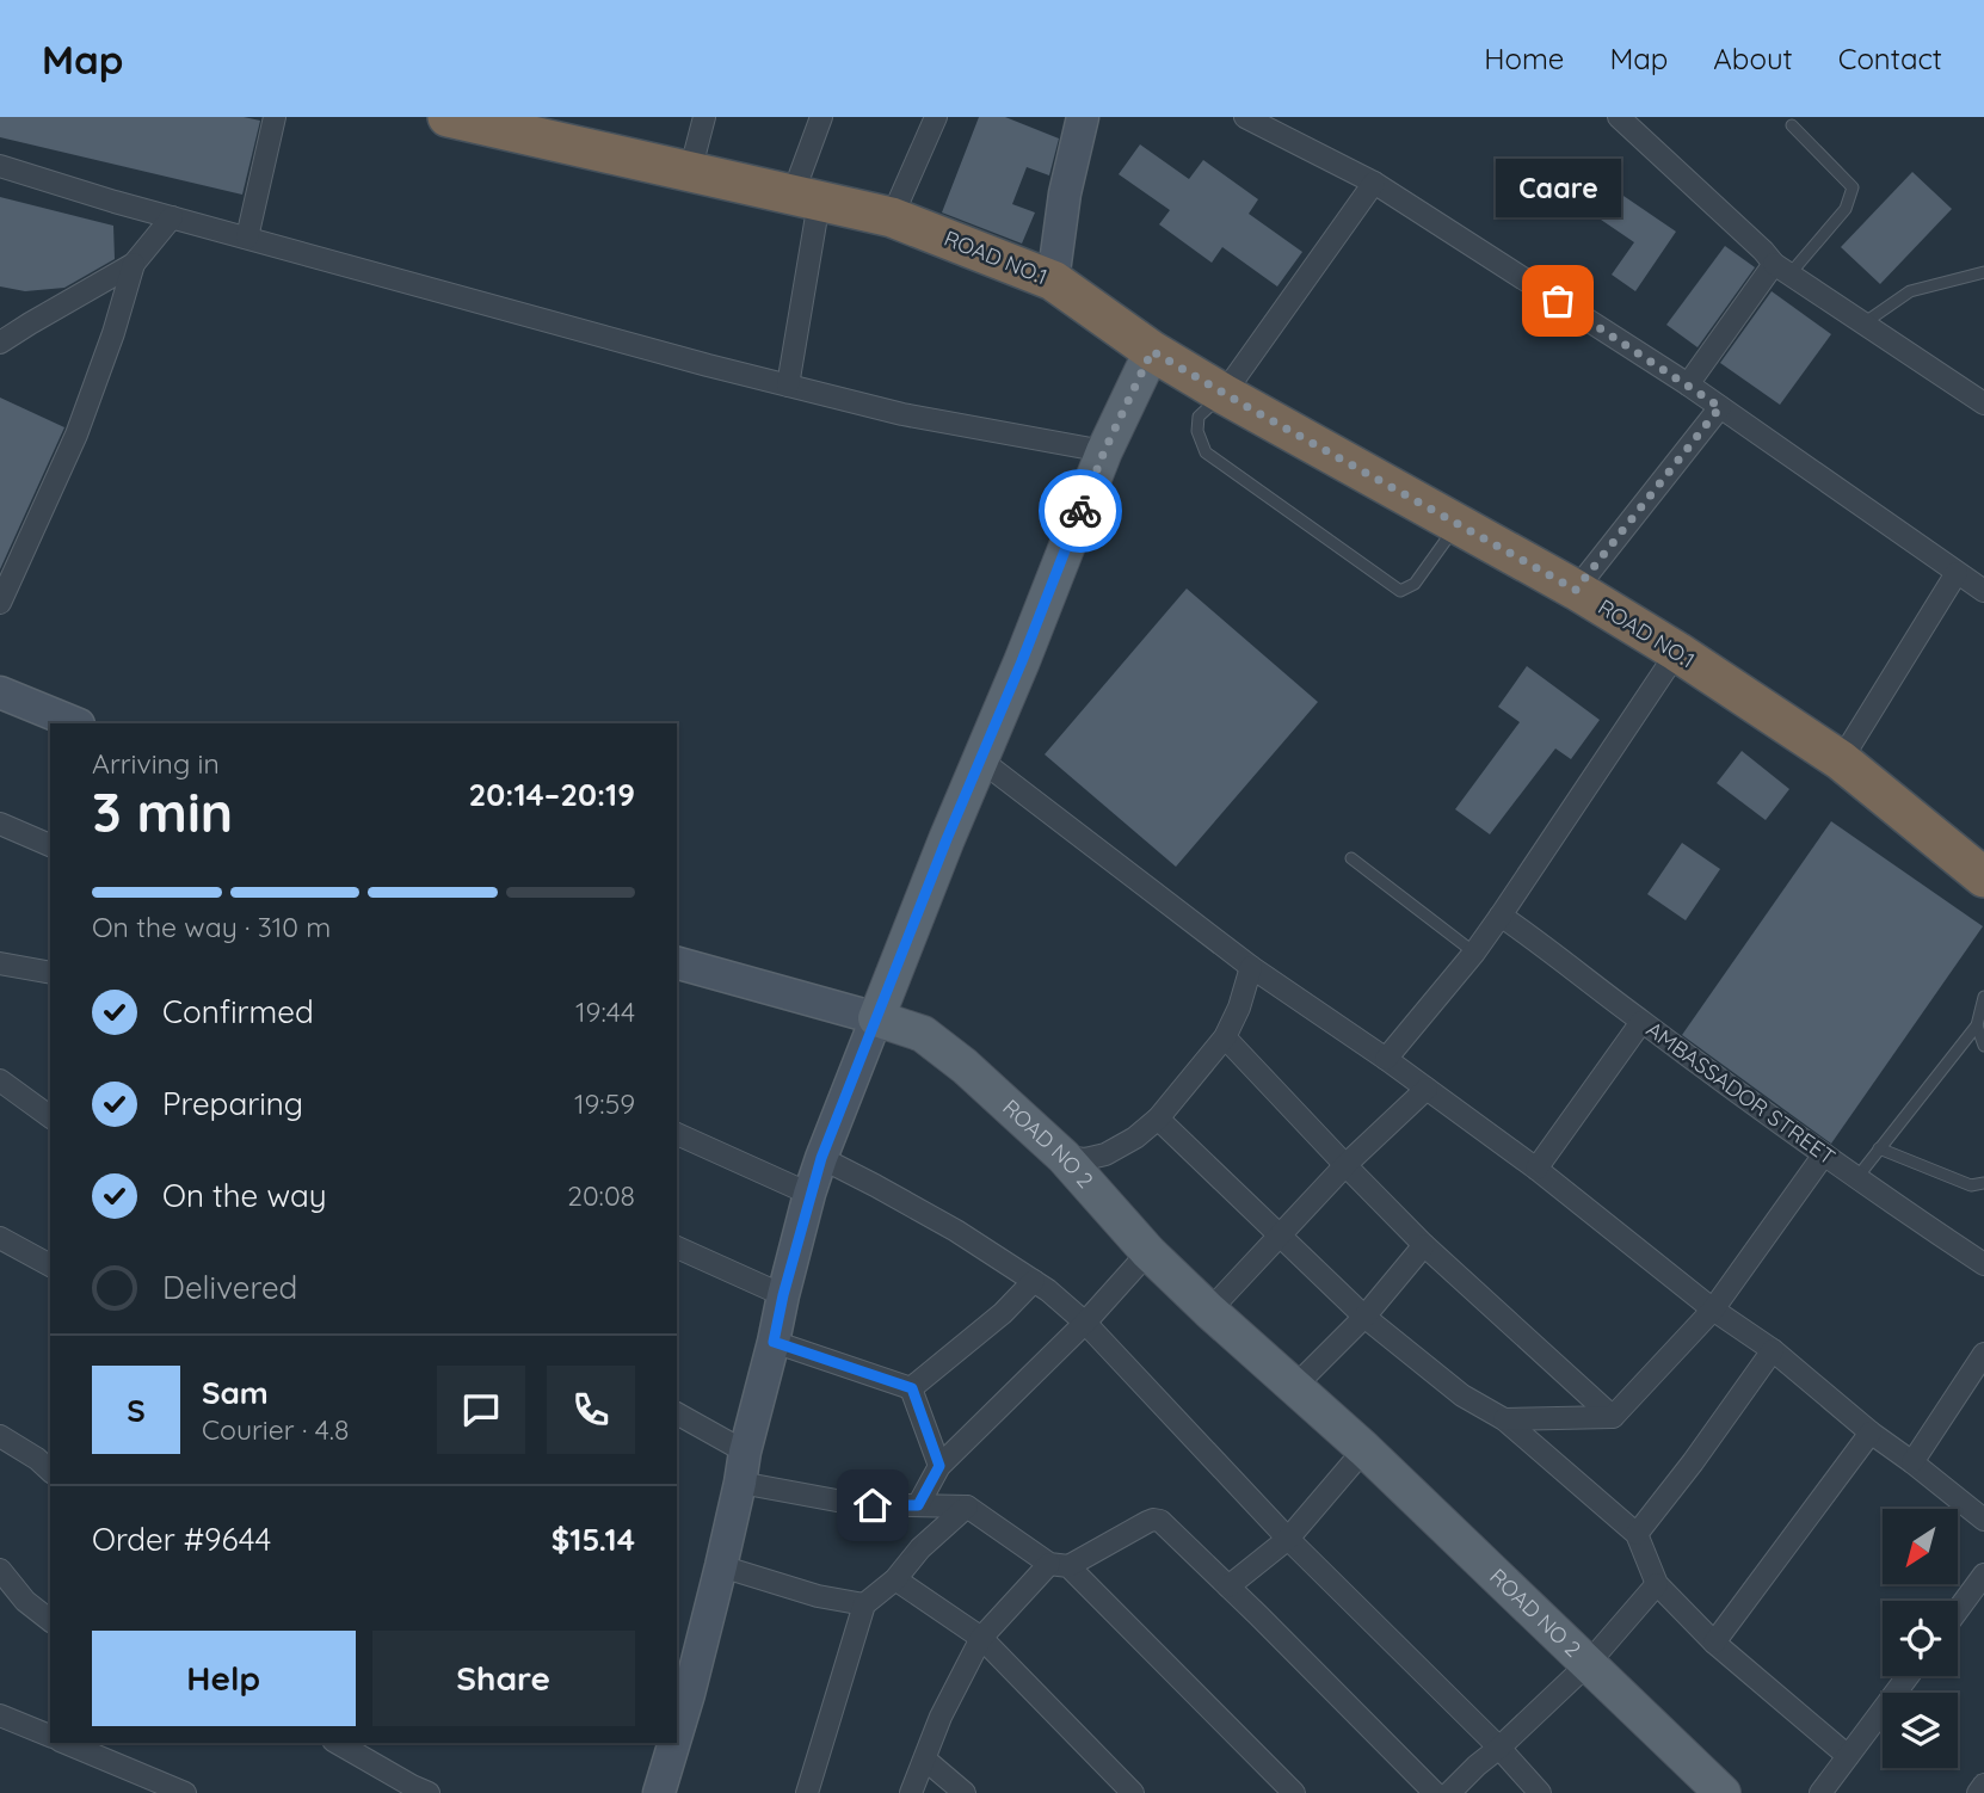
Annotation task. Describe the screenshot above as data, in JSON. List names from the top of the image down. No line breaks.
{"streets":{"highway":["ROAD NO.1"],"main road":["ROAD NO 2"],"street":["AMBASSADOR STREET"]},"places":["Caare"],"north":"bottom left","page":{"header":"Map","nav":["Home","Map","About","Contact"],"bubble":"Caare","heading":["3 min","Arriving in","20:14–20:19"],"panel":["Sam","Courier · 4.8","Order #9644","$15.14"],"bar":"On the way · 310 m","list":[["Confirmed","19:44"],["Preparing","19:59"],["On the way","20:08"],"Delivered"],"round":"S","buttons":["Help","Share"]}}
